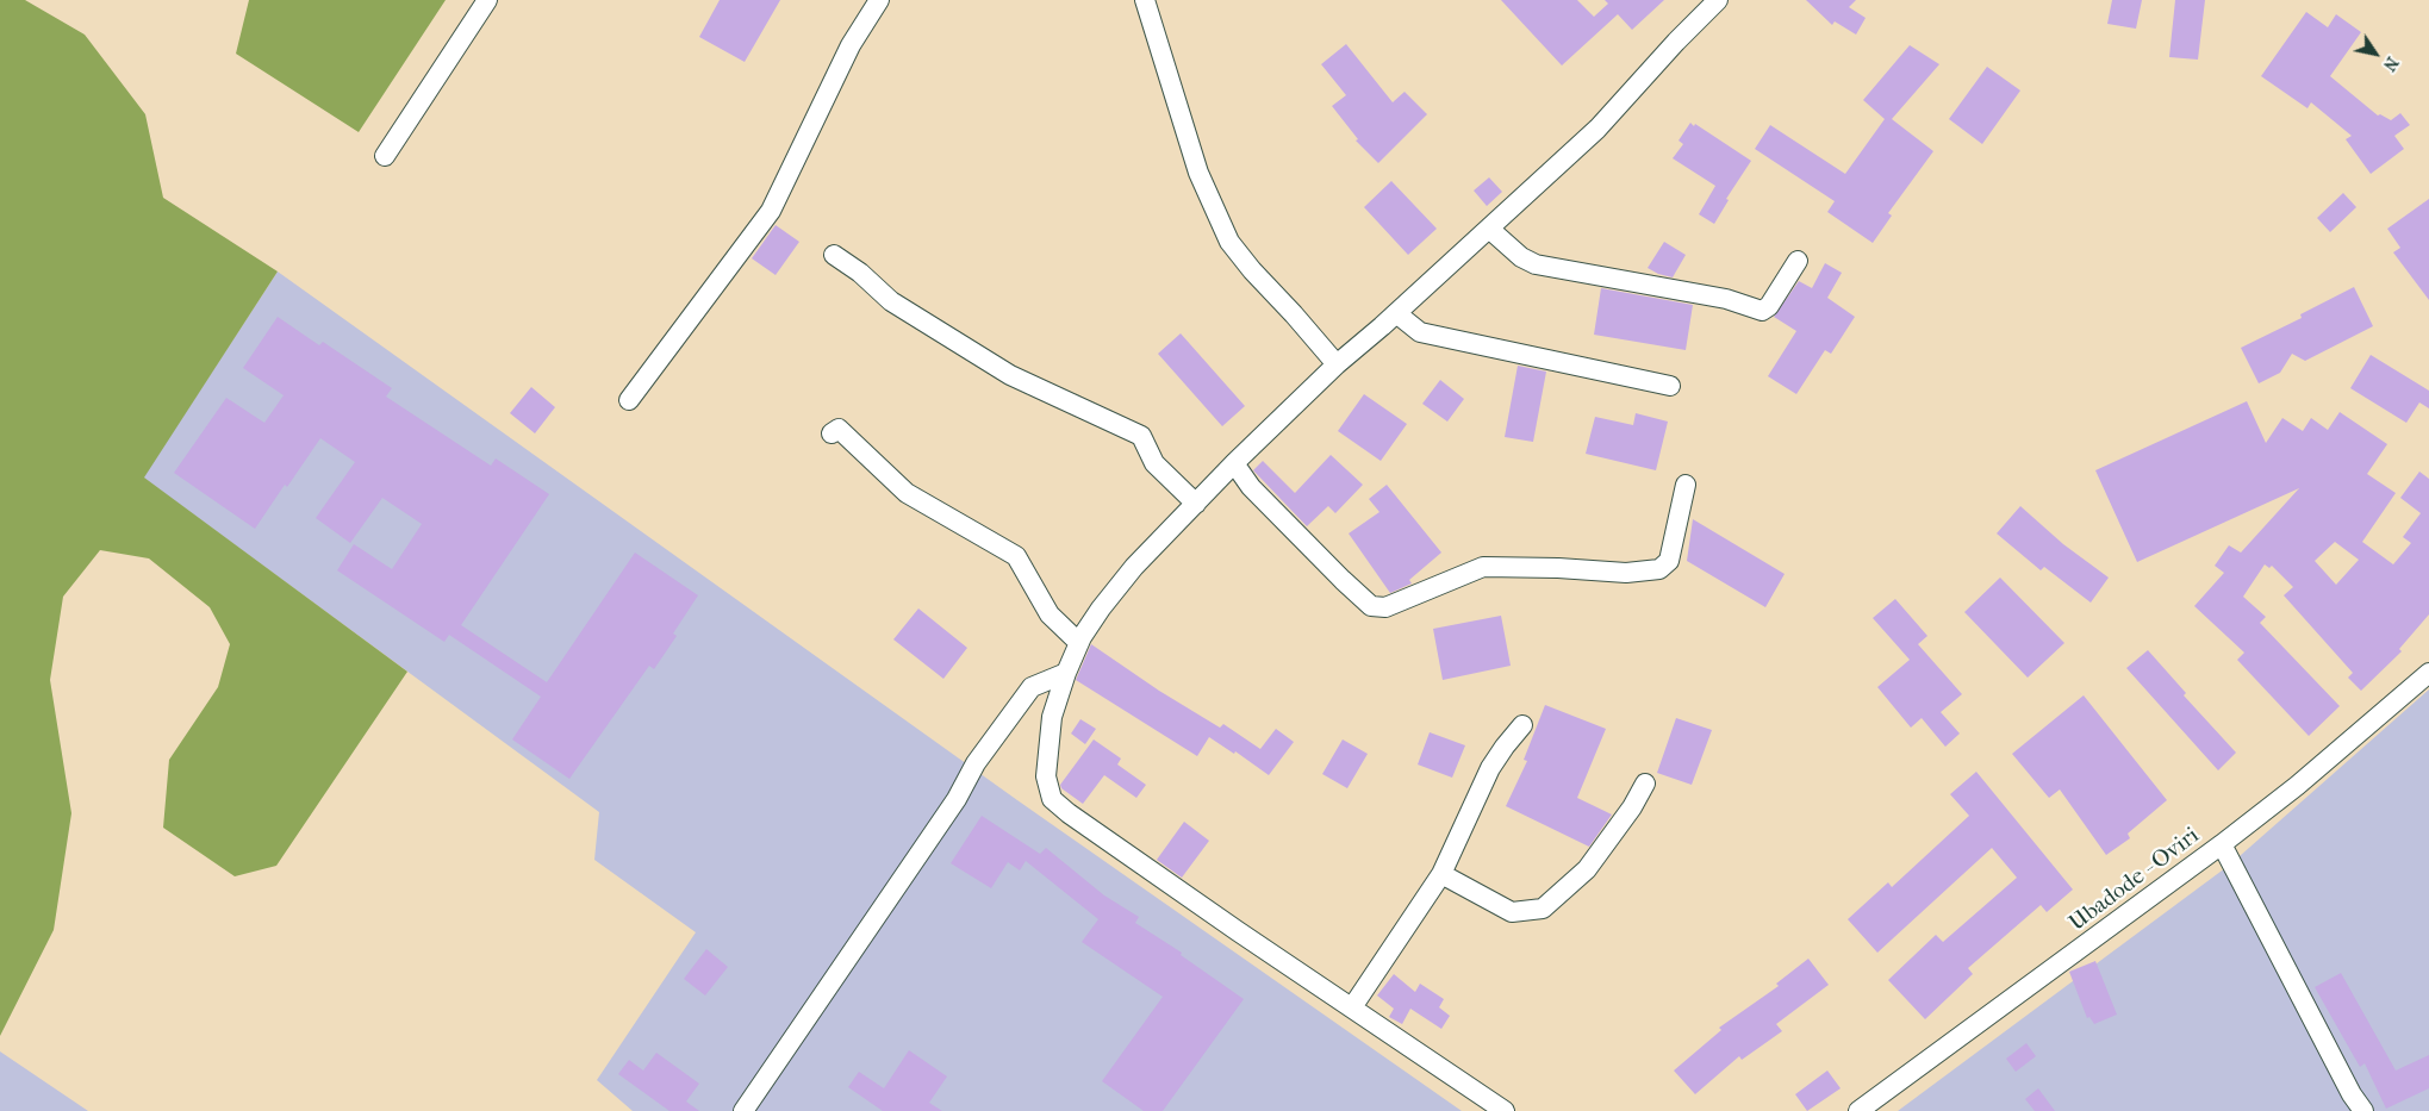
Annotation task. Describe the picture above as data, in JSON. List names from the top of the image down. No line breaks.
{"streets":{"street":["Ubadode - Oviri"]},"north":"bottom right"}
